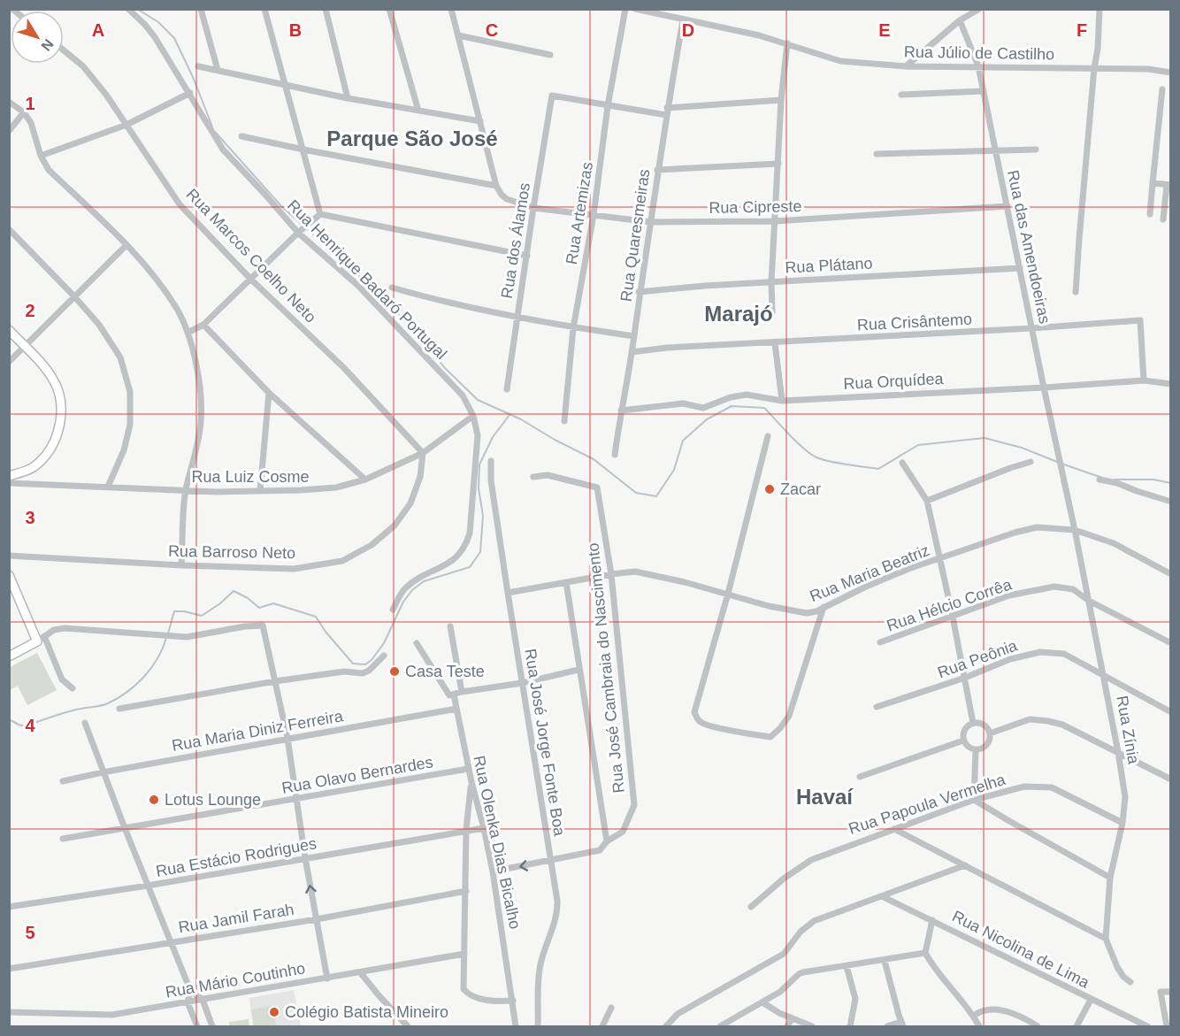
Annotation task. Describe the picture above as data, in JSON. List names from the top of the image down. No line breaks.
{"streets":{"street":["Rua Júlio de Castilho","Rua Cipreste","Rua Artemizas","Rua Quaresmeiras","Rua dos Álamos","Rua das Amendoeiras","Rua Marcos Coelho Neto","Rua Plátano","Rua Henrique Badaró Portugal","Rua Crisântemo","Rua Orquídea","Rua Luiz Cosme","Rua Barroso Neto","Rua Maria Beatriz","Rua Hélcio Corrêa","Rua Peônia","Rua José Cambraia do Nascimento","Rua Zínia","Rua Maria Diniz Ferreira","Rua José Jorge Fonte Boa","Rua Olavo Bernardes","Rua Papoula Vermelha","Rua Olenka Dias Bicalho","Rua Estácio Rodrigues","Rua Jamil Farah","Rua Nicolina de Lima","Rua Mário Coutinho"]},"crossings":[["Rua Júlio de Castilho","Rua Quaresmeiras"],["Rua Júlio de Castilho","Rua das Amendoeiras"],["Rua Cipreste","Rua Artemizas"],["Rua Cipreste","Rua Quaresmeiras"],["Rua Cipreste","Rua dos Álamos"],["Rua Cipreste","Rua das Amendoeiras"],["Rua Artemizas","Rua dos Álamos"],["Rua Quaresmeiras","Rua Plátano"],["Rua Quaresmeiras","Rua Crisântemo"],["Rua Quaresmeiras","Rua Orquídea"],["Rua das Amendoeiras","Rua Plátano"],["Rua das Amendoeiras","Rua Crisântemo"],["Rua das Amendoeiras","Rua Orquídea"],["Rua das Amendoeiras","Rua Zínia"],["Rua Marcos Coelho Neto","Rua Luiz Cosme"],["Rua Marcos Coelho Neto","Rua Barroso Neto"],["Rua Henrique Badaró Portugal","Rua Luiz Cosme"],["Rua Crisântemo","Rua Orquídea"],["Rua Luiz Cosme","Rua Barroso Neto"],["Rua Maria Beatriz","Rua José Cambraia do Nascimento"],["Rua Maria Beatriz","Rua Zínia"],["Rua Maria Beatriz","Rua José Jorge Fonte Boa"],["Rua Hélcio Corrêa","Rua Zínia"],["Rua Peônia","Rua Zínia"],["Rua José Cambraia do Nascimento","Rua José Jorge Fonte Boa"],["Rua José Cambraia do Nascimento","Rua Olenka Dias Bicalho"],["Rua Zínia","Rua Papoula Vermelha"],["Rua Maria Diniz Ferreira","Rua Olenka Dias Bicalho"],["Rua Olavo Bernardes","Rua Olenka Dias Bicalho"],["Rua Olenka Dias Bicalho","Rua Estácio Rodrigues"]],"districts":["Parque São José","Marajó","Havaí"],"places":["Zacar","Casa Teste","Lotus Lounge","Colégio Batista Mineiro"],"north":"bottom right","grid":{"columns":["A","B","C","D","E","F"],"rows":["1","2","3","4","5"]}}
